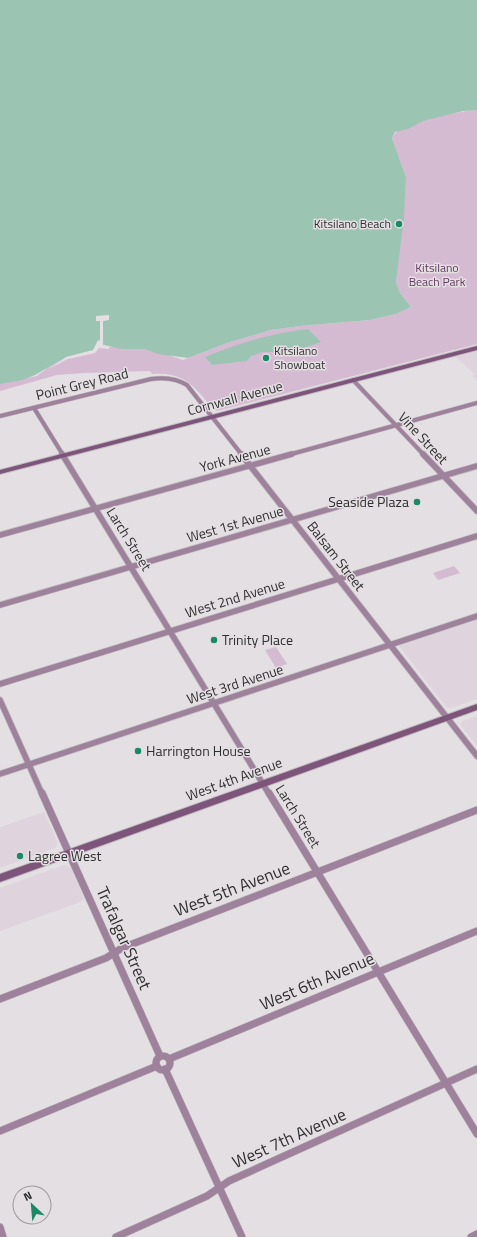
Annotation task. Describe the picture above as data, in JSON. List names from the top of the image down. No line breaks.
{"streets":{"main road":["Cornwall Avenue","West 4th Avenue"],"street":["Point Grey Road","Vine Street","York Avenue","West 1st Avenue","Larch Street","Balsam Street","West 2nd Avenue","West 3rd Avenue","West 5th Avenue","Trafalgar Street","West 6th Avenue","West 7th Avenue"]},"crossings":[["Point Grey Road","Larch Street"],["Point Grey Road","Balsam Street"],["Cornwall Avenue","Vine Street"],["Cornwall Avenue","Larch Street"],["Cornwall Avenue","Balsam Street"],["Vine Street","York Avenue"],["Vine Street","West 1st Avenue"],["York Avenue","Larch Street"],["York Avenue","Balsam Street"],["West 1st Avenue","Larch Street"],["West 1st Avenue","Balsam Street"],["Larch Street","West 2nd Avenue"],["Larch Street","West 3rd Avenue"],["Larch Street","West 4th Avenue"],["Larch Street","West 5th Avenue"],["Larch Street","West 6th Avenue"],["Larch Street","West 7th Avenue"],["Balsam Street","West 2nd Avenue"],["Balsam Street","West 3rd Avenue"],["Balsam Street","West 4th Avenue"],["West 3rd Avenue","Trafalgar Street"],["West 4th Avenue","Trafalgar Street"],["West 5th Avenue","Trafalgar Street"],["Trafalgar Street","West 6th Avenue"]],"parks":["Kitsilano Beach Park"],"places":["Kitsilano Beach","Kitsilano Showboat","Seaside Plaza","Trinity Place","Harrington House","Lagree West"],"north":"top left"}
